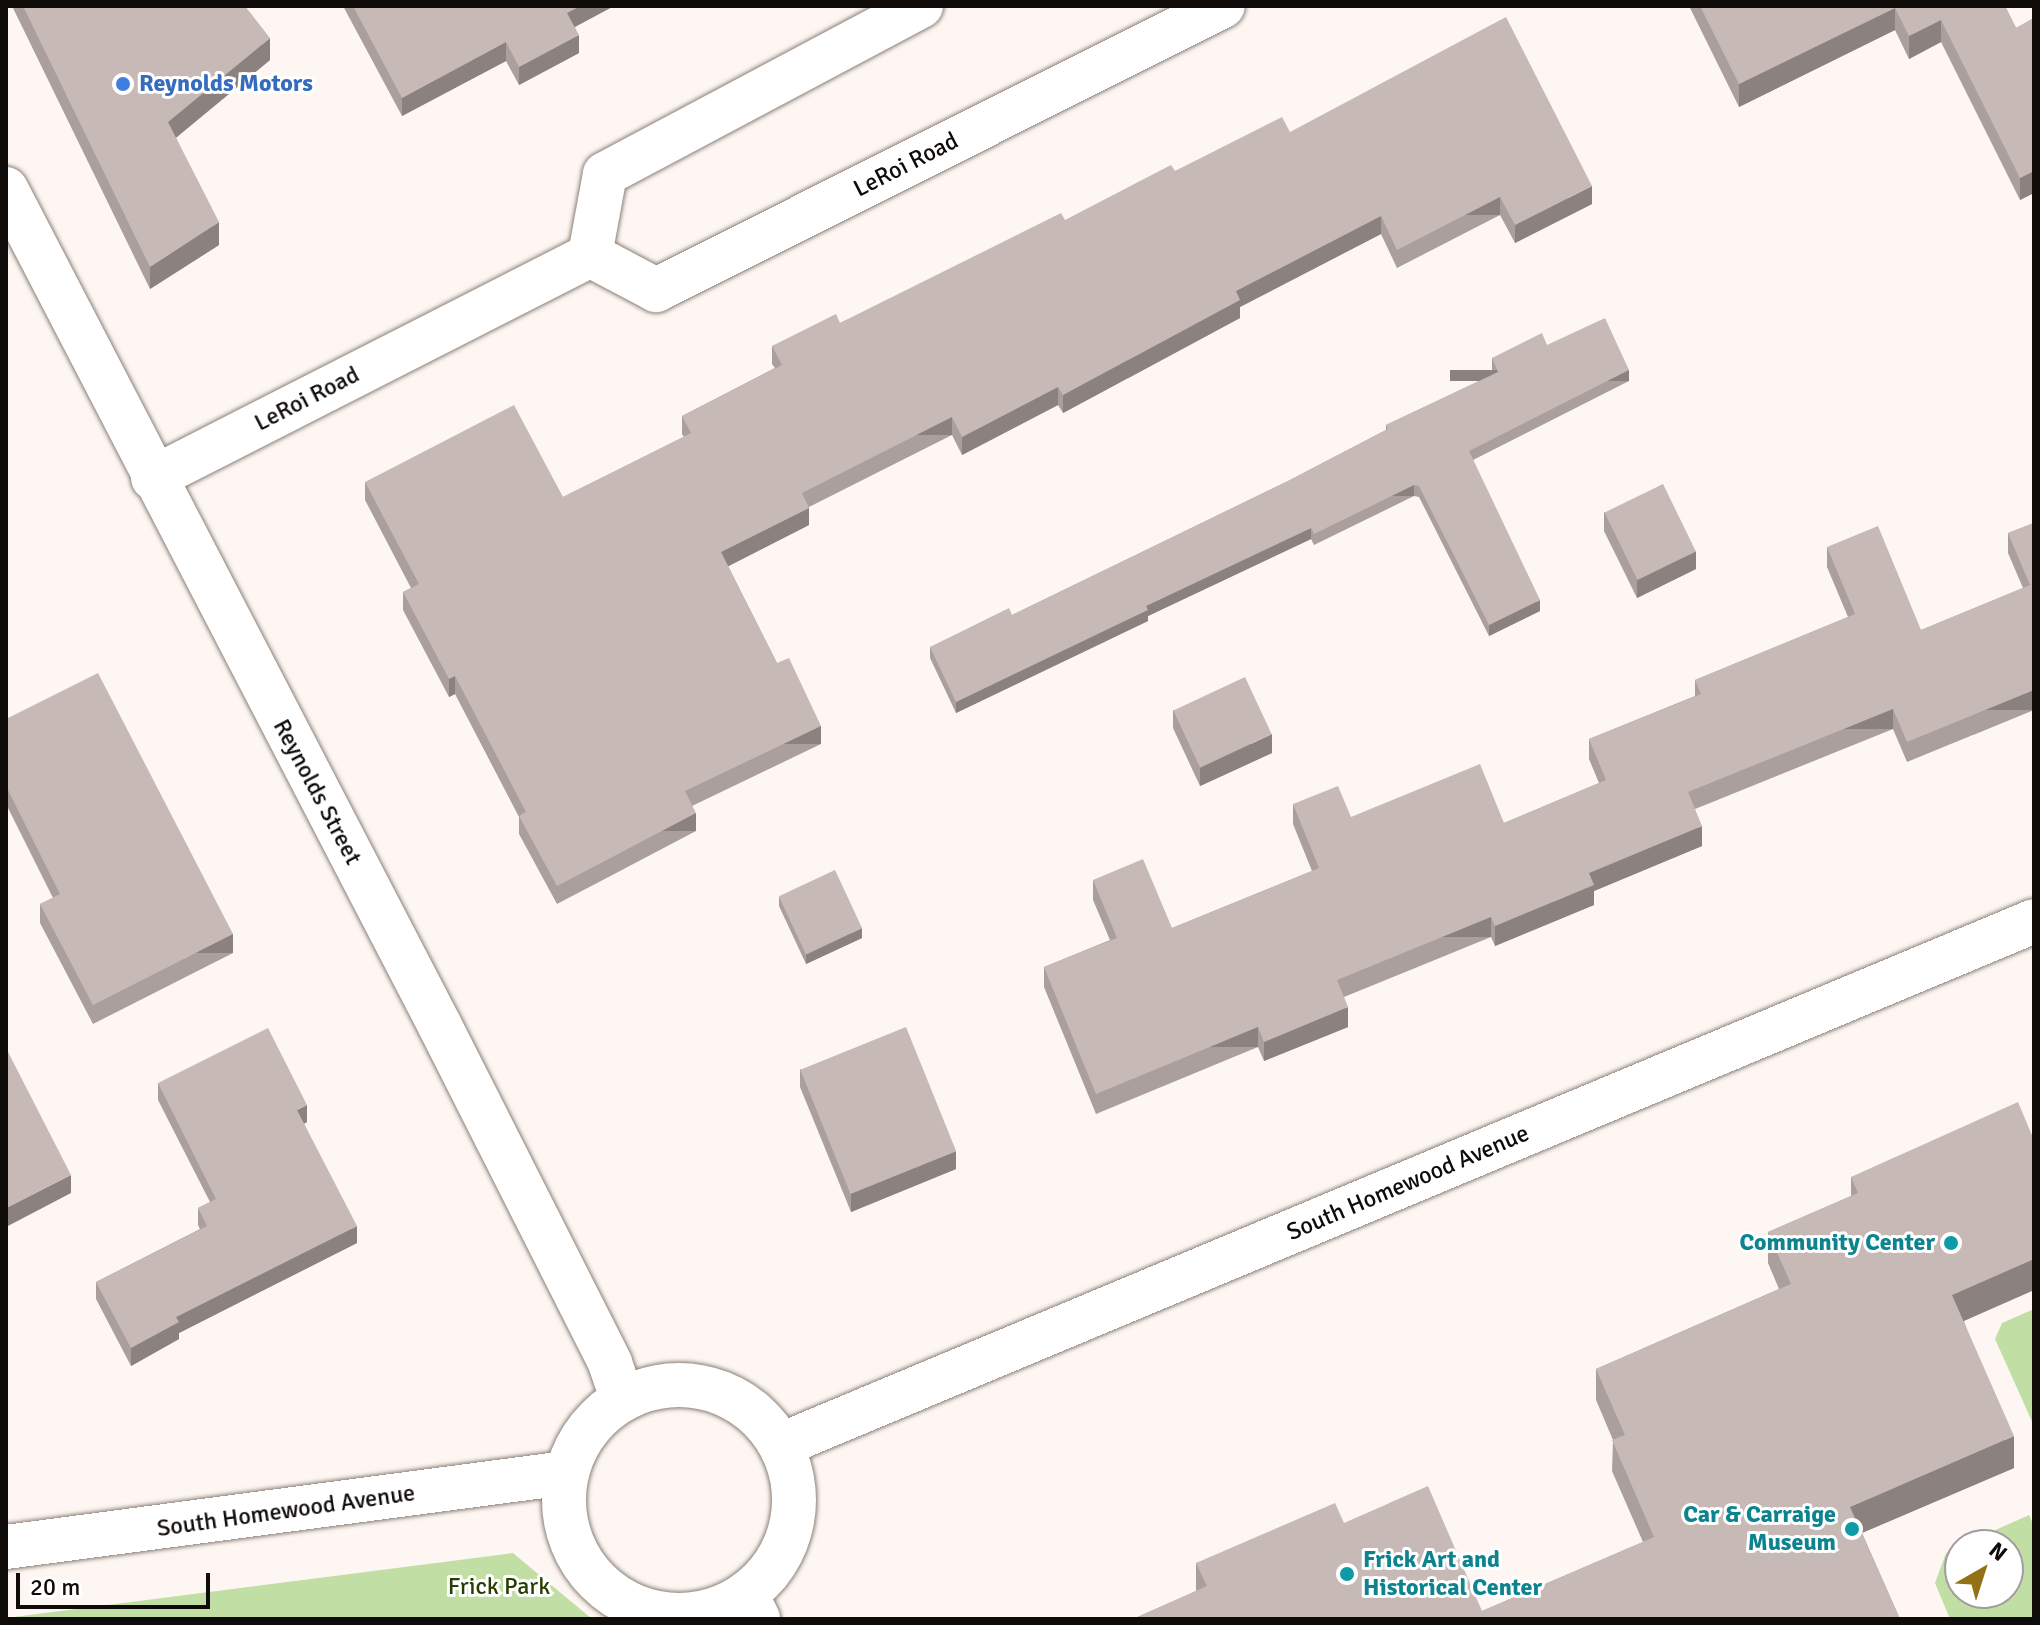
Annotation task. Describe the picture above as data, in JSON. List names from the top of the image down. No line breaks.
{"streets":{"street":["LeRoi Road","Reynolds Street","South Homewood Avenue"]},"crossings":[["LeRoi Road","Reynolds Street"],["Reynolds Street","South Homewood Avenue"]],"parks":["Frick Park"],"places":["Reynolds Motors","Community Center","Car & Carraige Museum","Frick Art and Historical Center"],"scale_bar":"20 m","north":"top right"}
